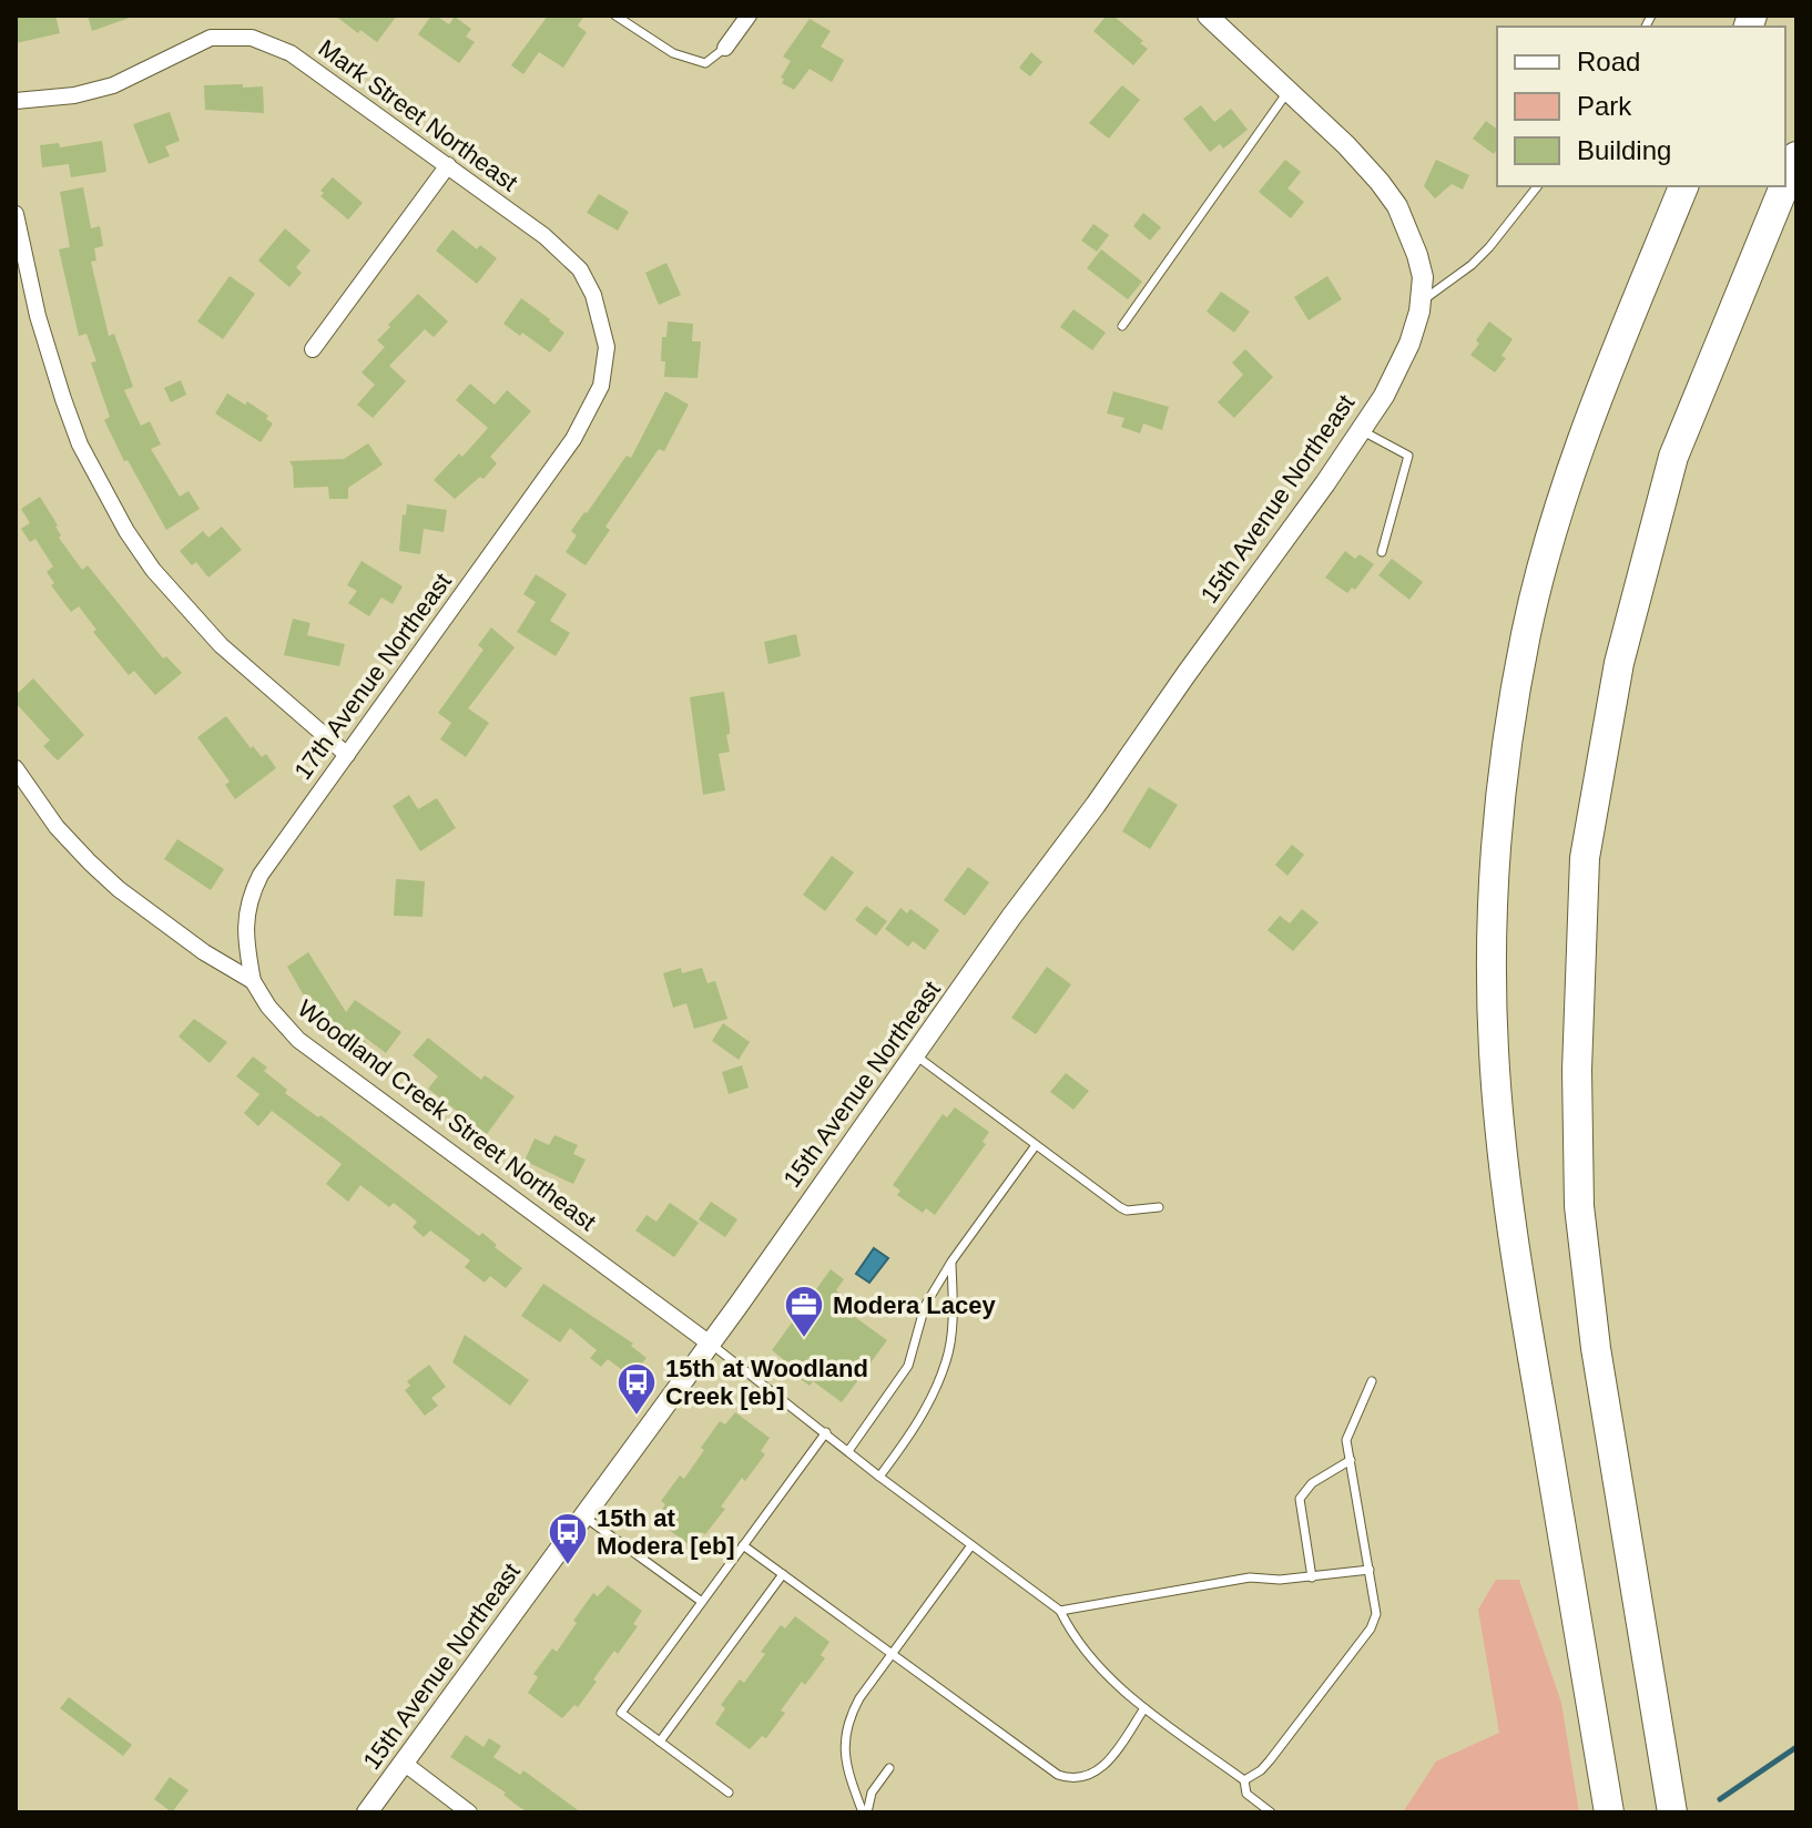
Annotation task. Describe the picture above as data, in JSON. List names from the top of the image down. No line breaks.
{"streets":{"street":["Mark Street Northeast","15th Avenue Northeast","17th Avenue Northeast","Woodland Creek Street Northeast"]},"crossings":[["Mark Street Northeast","17th Avenue Northeast"],["15th Avenue Northeast","Woodland Creek Street Northeast"],["17th Avenue Northeast","Woodland Creek Street Northeast"]],"places":{"office":["Modera Lacey"],"bus stop":["15th at Woodland Creek [eb]","15th at Modera [eb]"]},"legend":["Road","Park","Building"]}
